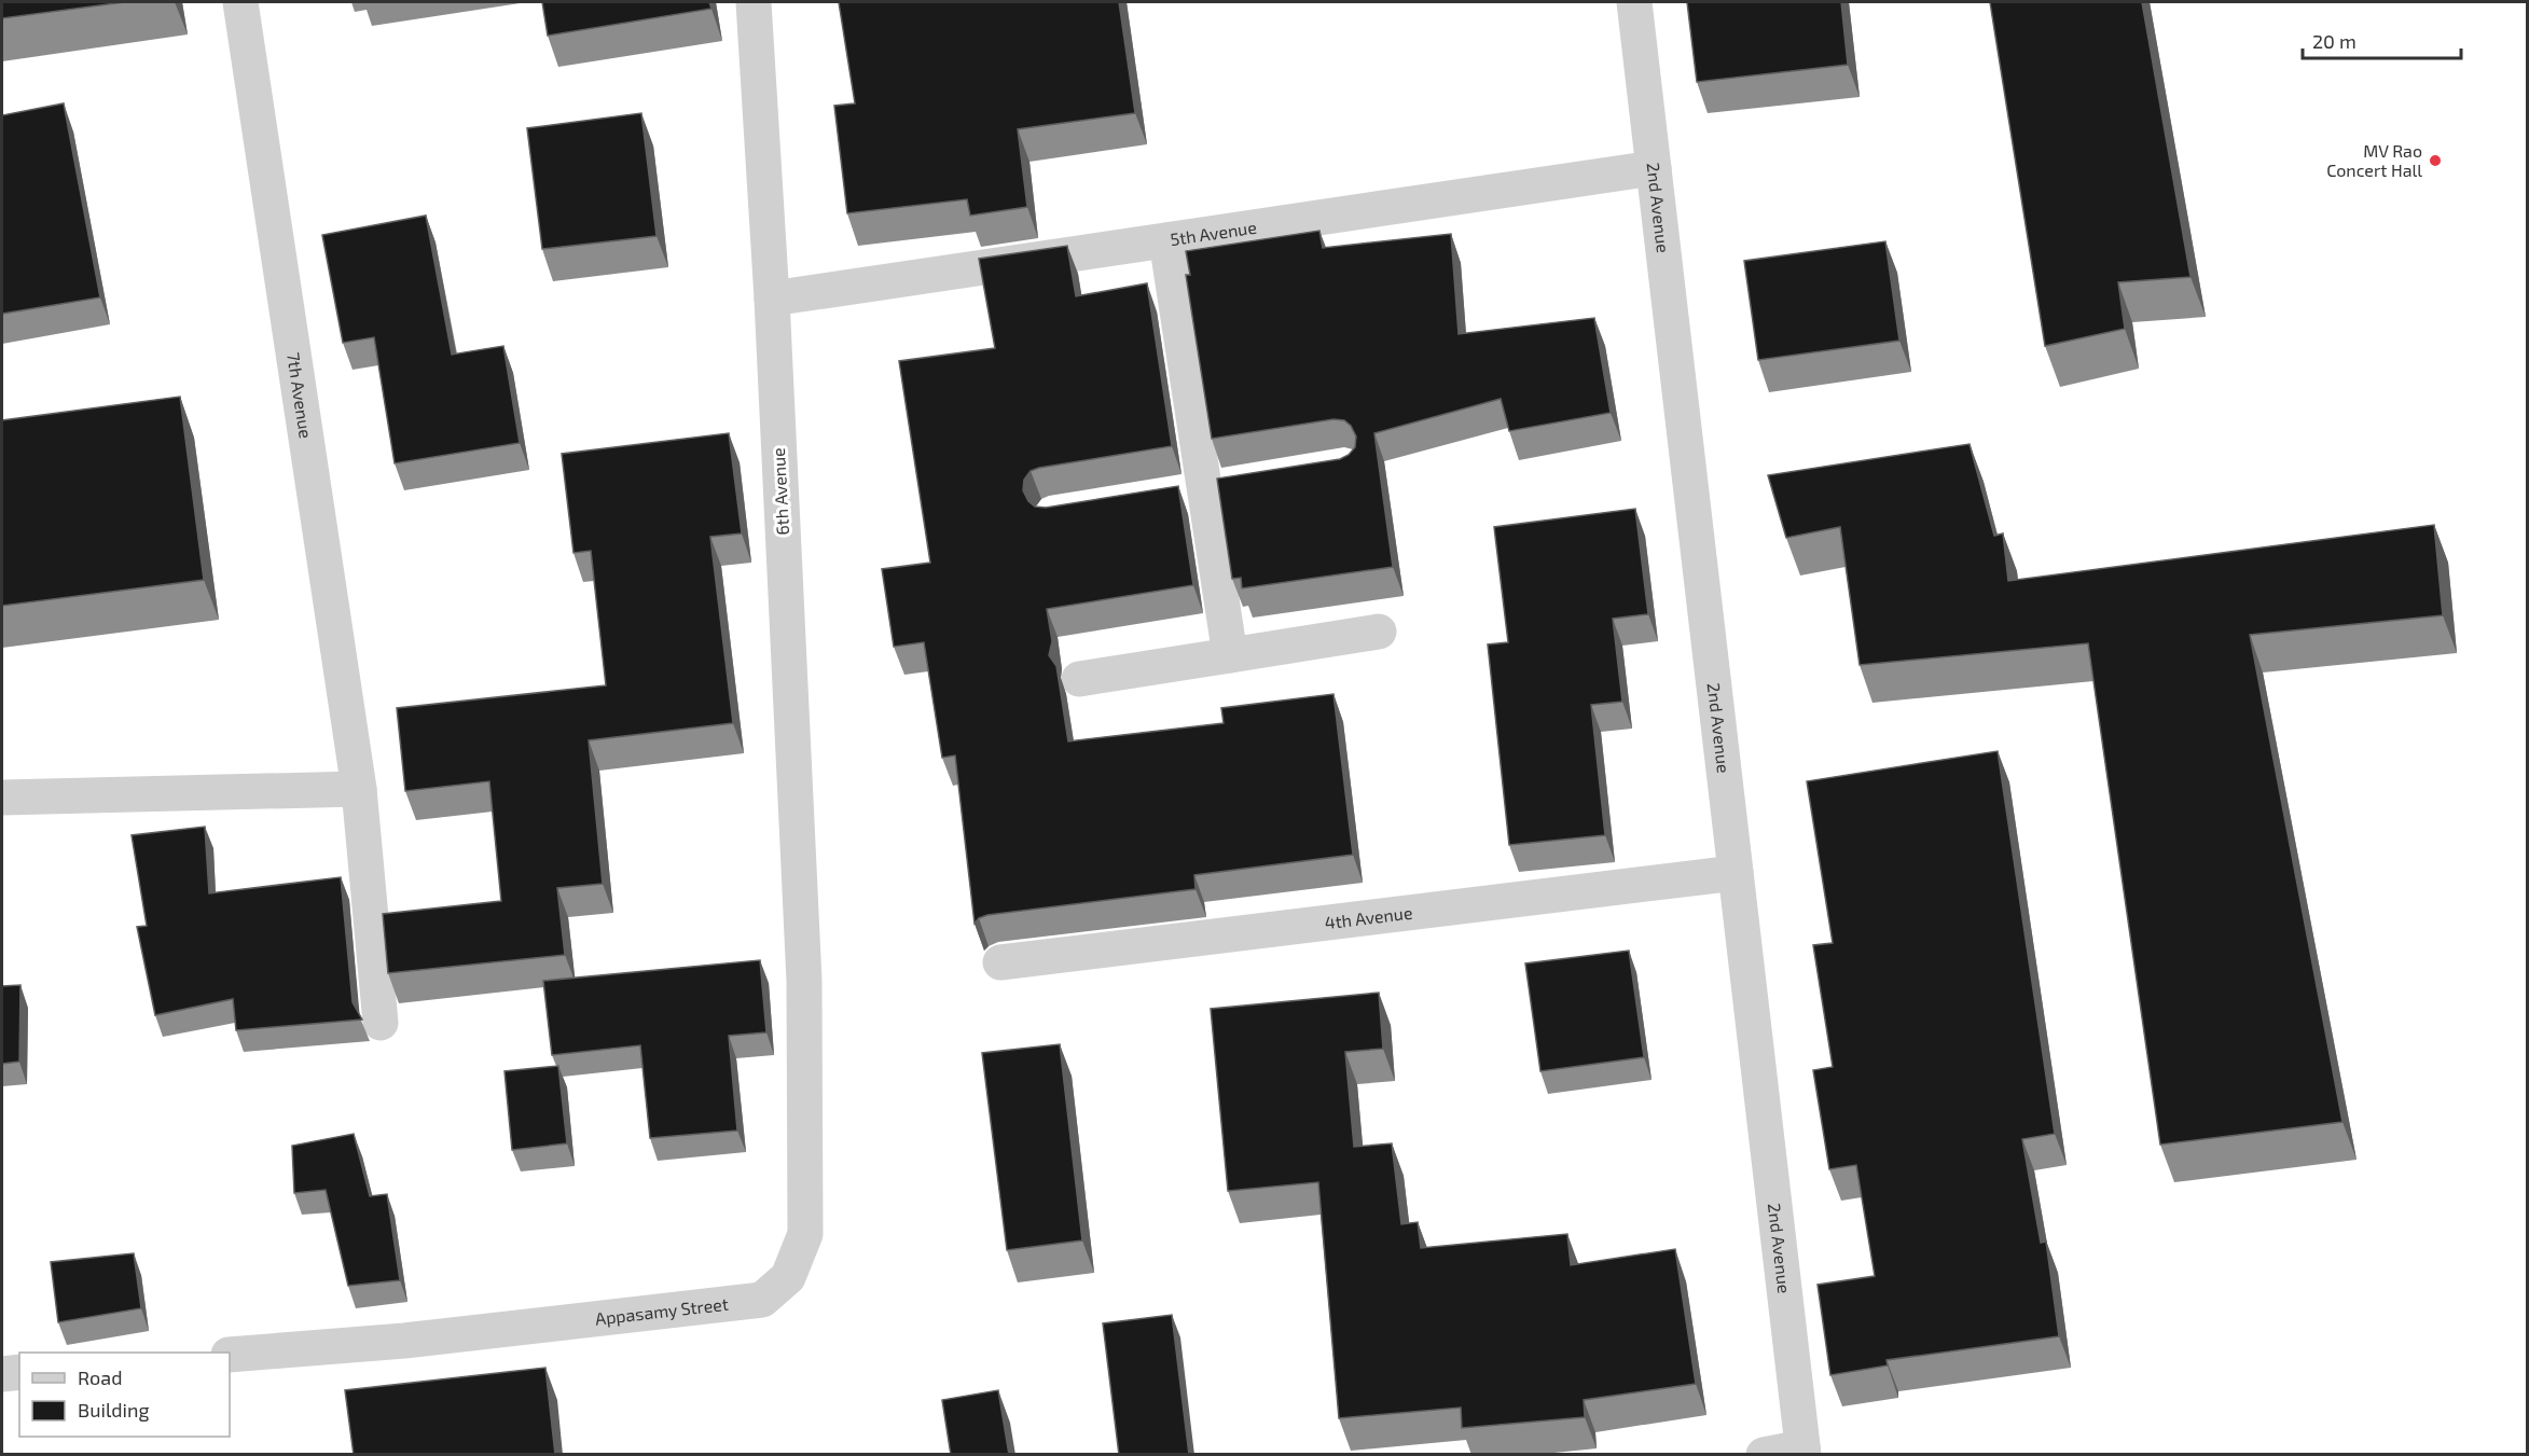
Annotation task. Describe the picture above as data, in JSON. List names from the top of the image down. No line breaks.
{"streets":{"street":["2nd Avenue","5th Avenue","7th Avenue","6th Avenue","4th Avenue","Appasamy Street"]},"crossings":[["2nd Avenue","5th Avenue"],["2nd Avenue","4th Avenue"],["5th Avenue","6th Avenue"],["6th Avenue","Appasamy Street"]],"places":["MV Rao Concert Hall"],"legend":["Road","Building"],"scale_bar":"20 m"}
